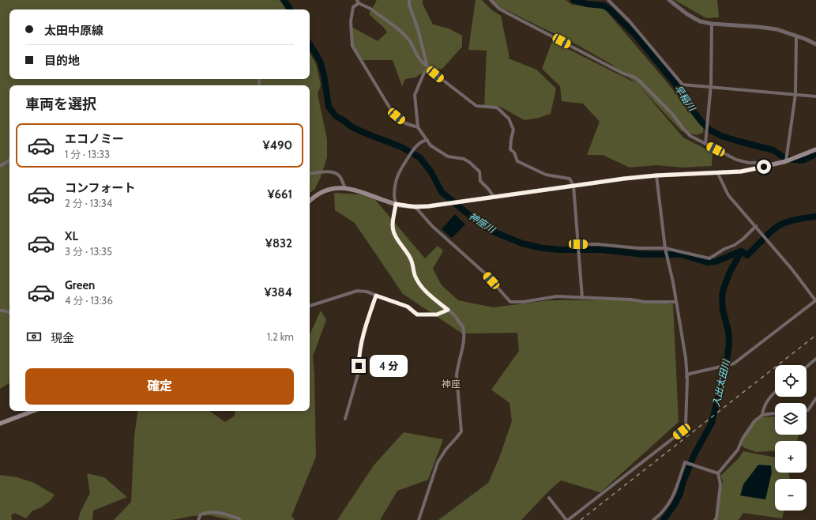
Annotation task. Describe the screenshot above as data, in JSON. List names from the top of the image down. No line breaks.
{"districts":["神座"],"water":["早稲川","神座川","入出太田川"],"page":{"banner":["太田中原線","目的地"],"heading":"車両を選択","list":[{"name":"エコノミー","note":"1 分 · 13:33","value":"¥490"},{"name":"コンフォート","note":"2 分 · 13:34","value":"¥661"},{"name":"XL","note":"3 分 · 13:35","value":"¥832"},{"name":"Green","note":"4 分 · 13:36","value":"¥384"}],"pay":["現金","1.2 km"],"bubble":"4 分","buttons":"確定","map_buttons":["+","−"]}}
